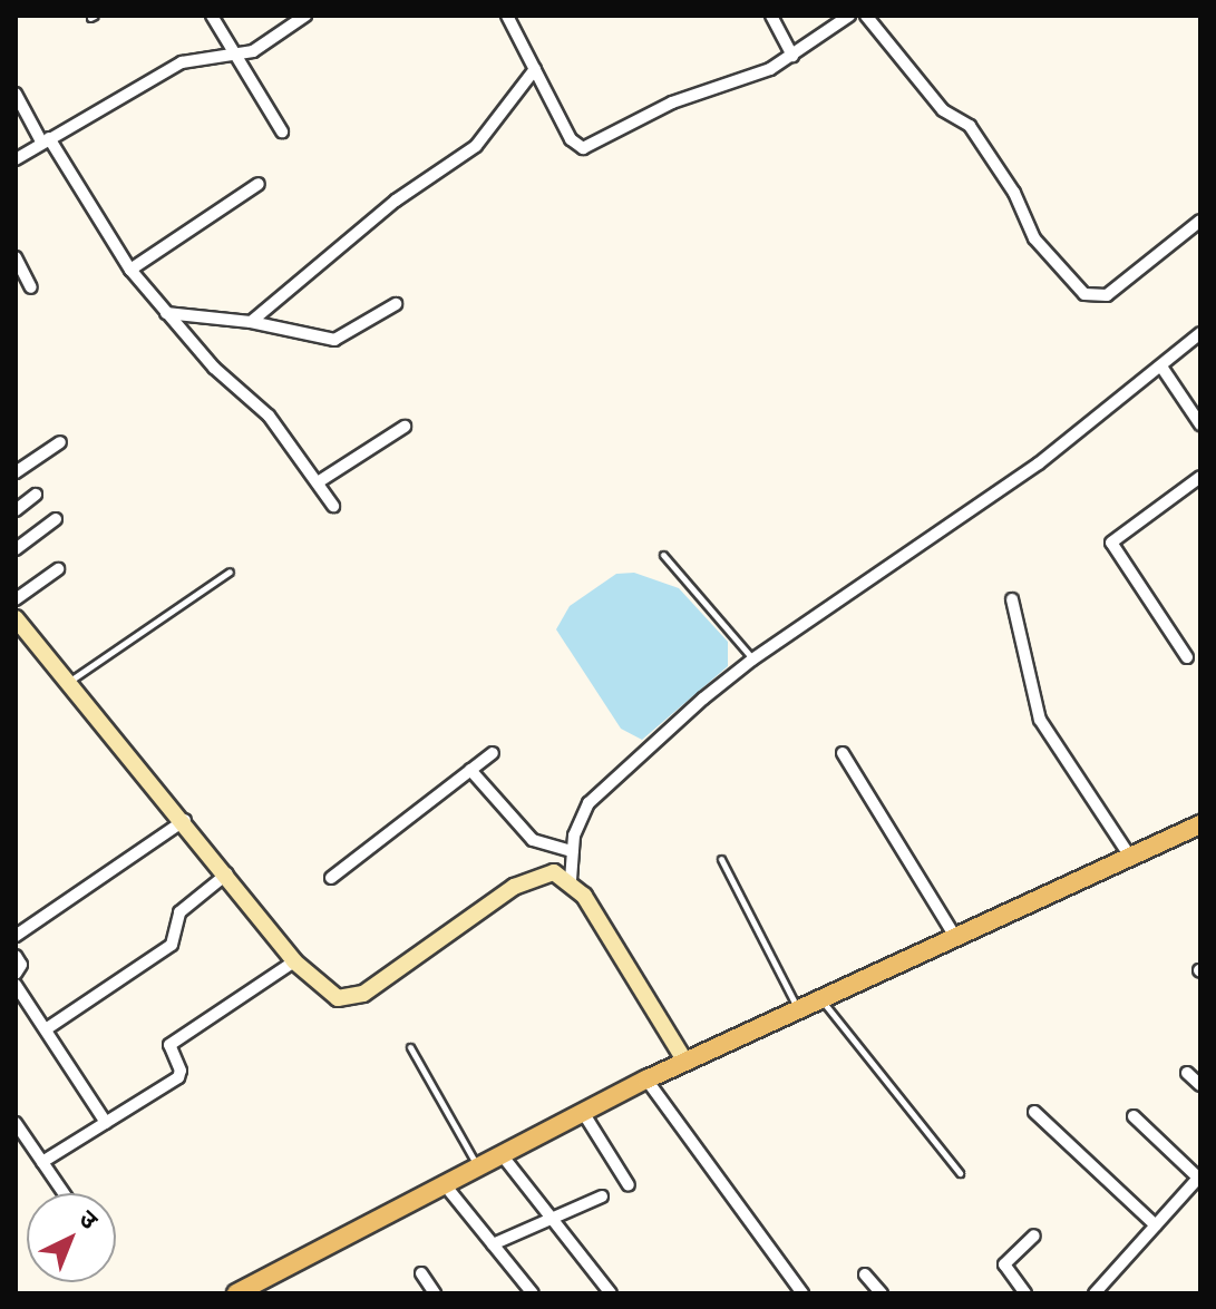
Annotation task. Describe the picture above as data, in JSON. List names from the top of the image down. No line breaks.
{"north":"top right"}
